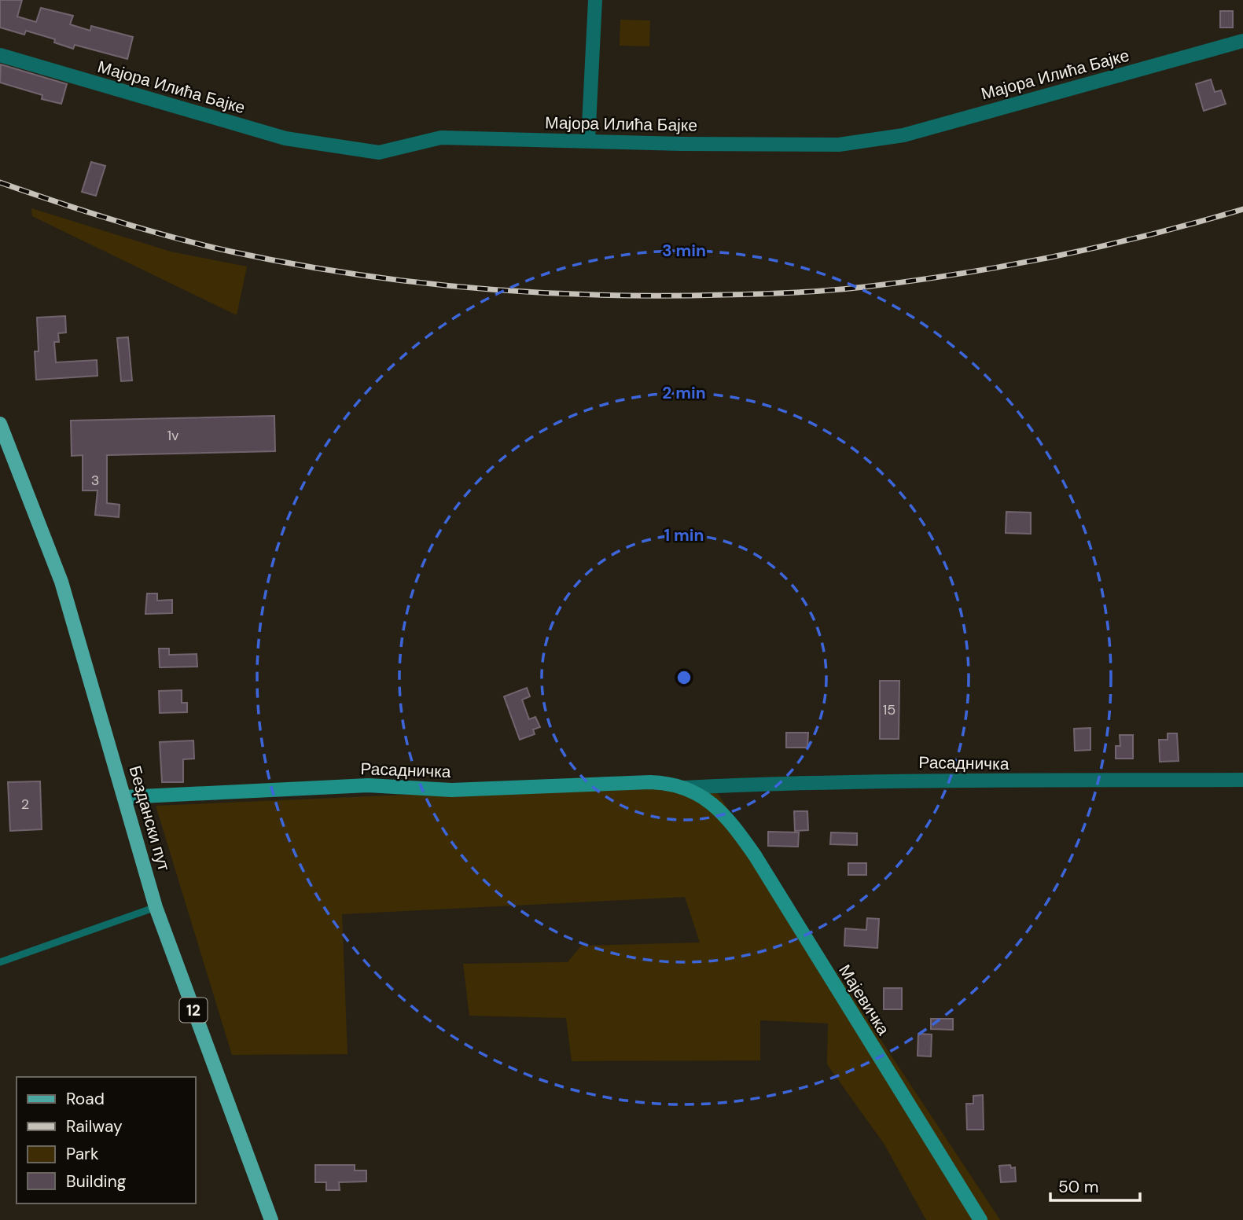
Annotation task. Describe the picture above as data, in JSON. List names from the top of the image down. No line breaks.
{"streets":{"main road":["Бездански пут","12"],"street":["Мајора Илића Бајке","Расадничка","Мајевичка"]},"crossings":[["Расадничка","Бездански пут"],["Расадничка","Мајевичка"],["Бездански пут","12"]],"house_numbers":["1v","3","15","2"],"legend":["Road","Railway","Park","Building"],"scale_bar":"50 m","rings":["3 min","2 min","1 min"]}
